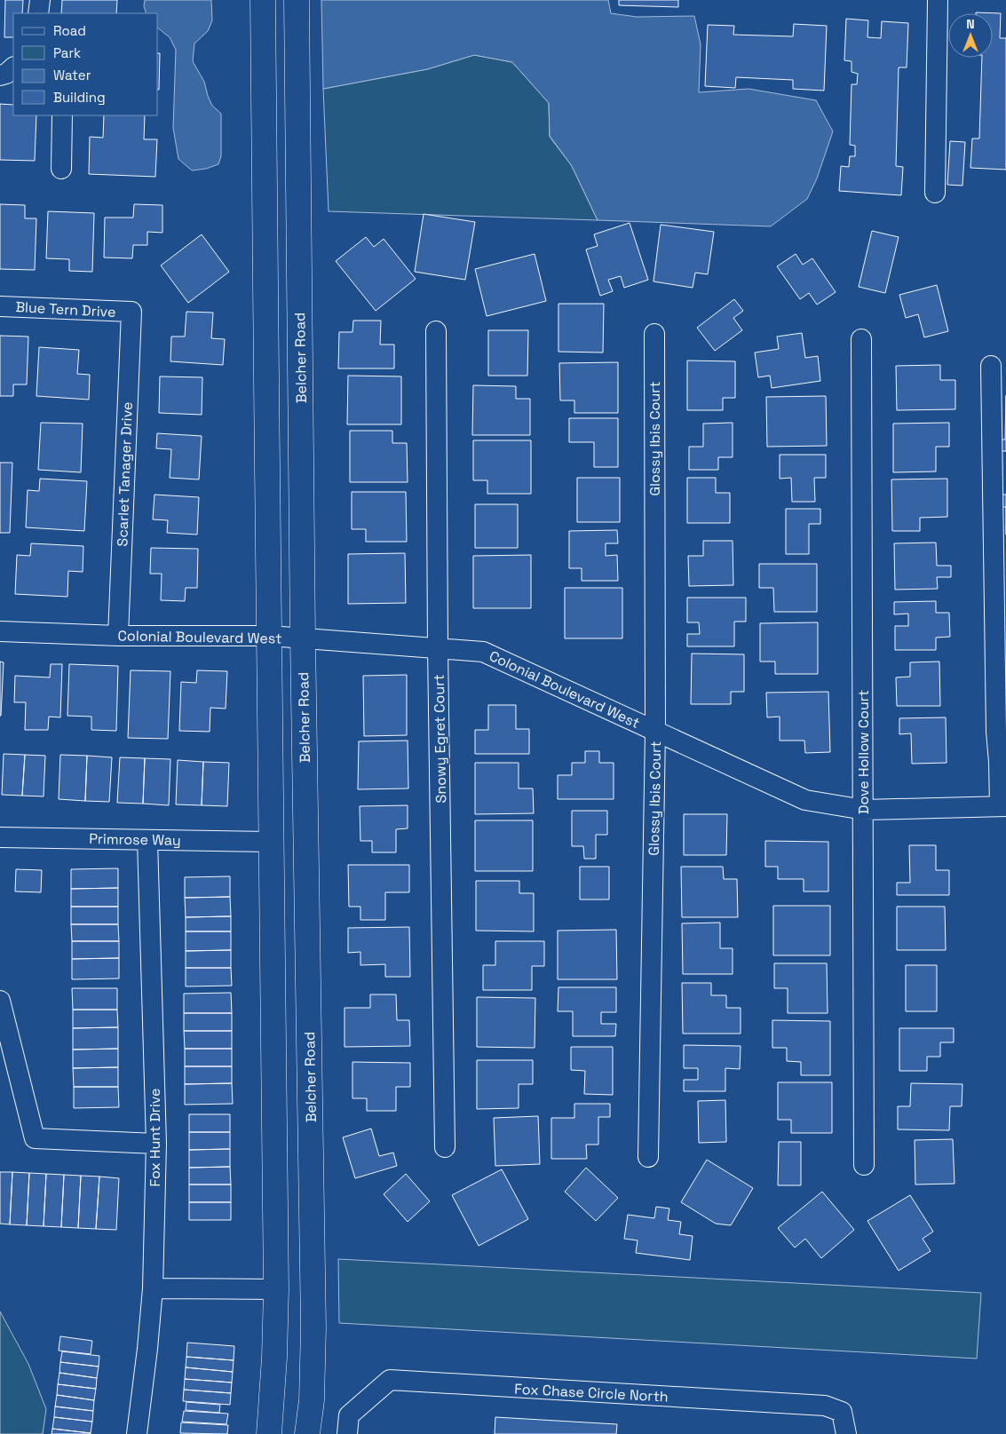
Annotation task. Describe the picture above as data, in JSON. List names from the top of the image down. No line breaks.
{"streets":{"main road":["Belcher Road"],"street":["Blue Tern Drive","Glossy Ibis Court","Scarlet Tanager Drive","Colonial Boulevard West","Snowy Egret Court","Dove Hollow Court","Primrose Way","Fox Hunt Drive","Fox Chase Circle North"]},"crossings":[["Blue Tern Drive","Scarlet Tanager Drive"],["Belcher Road","Colonial Boulevard West"],["Glossy Ibis Court","Colonial Boulevard West"],["Scarlet Tanager Drive","Colonial Boulevard West"],["Colonial Boulevard West","Snowy Egret Court"],["Colonial Boulevard West","Dove Hollow Court"],["Primrose Way","Fox Hunt Drive"]],"legend":["Road","Park","Water","Building"],"north":"top"}
